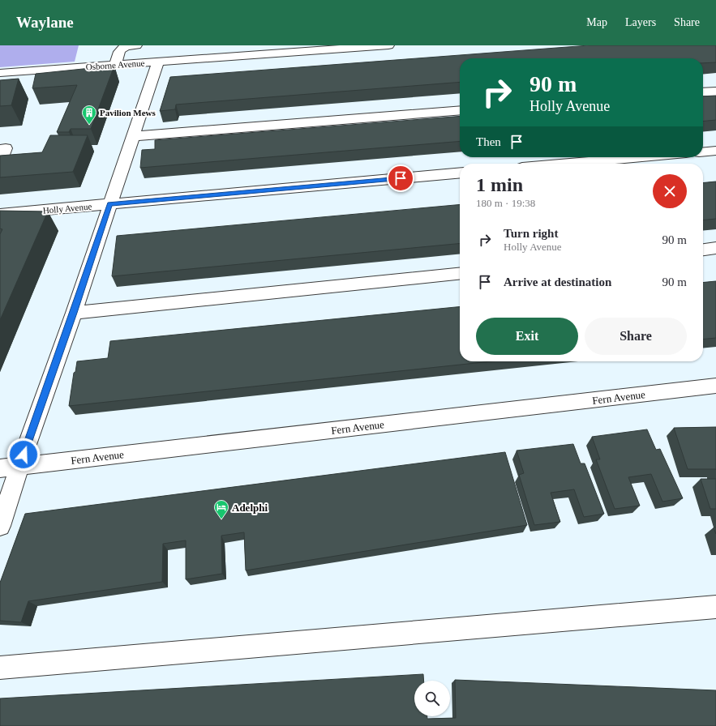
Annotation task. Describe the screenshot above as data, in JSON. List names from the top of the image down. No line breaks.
{"streets":{"street":["Osborne Avenue","Holly Avenue","Fern Avenue"]},"places":{"building":["Pavilion Mews"],"hotel":["Adelphi"]},"page":{"header":"Waylane","nav":["Map","Layers","Share"],"turn":["90 m","Holly Avenue"],"then":"Then","heading":["1 min","180 m · 19:38"],"list":[{"name":"Turn right","note":"Holly Avenue","value":"90 m"},{"name":"Arrive at destination","value":"90 m"}],"buttons":["Exit","Share"]}}
